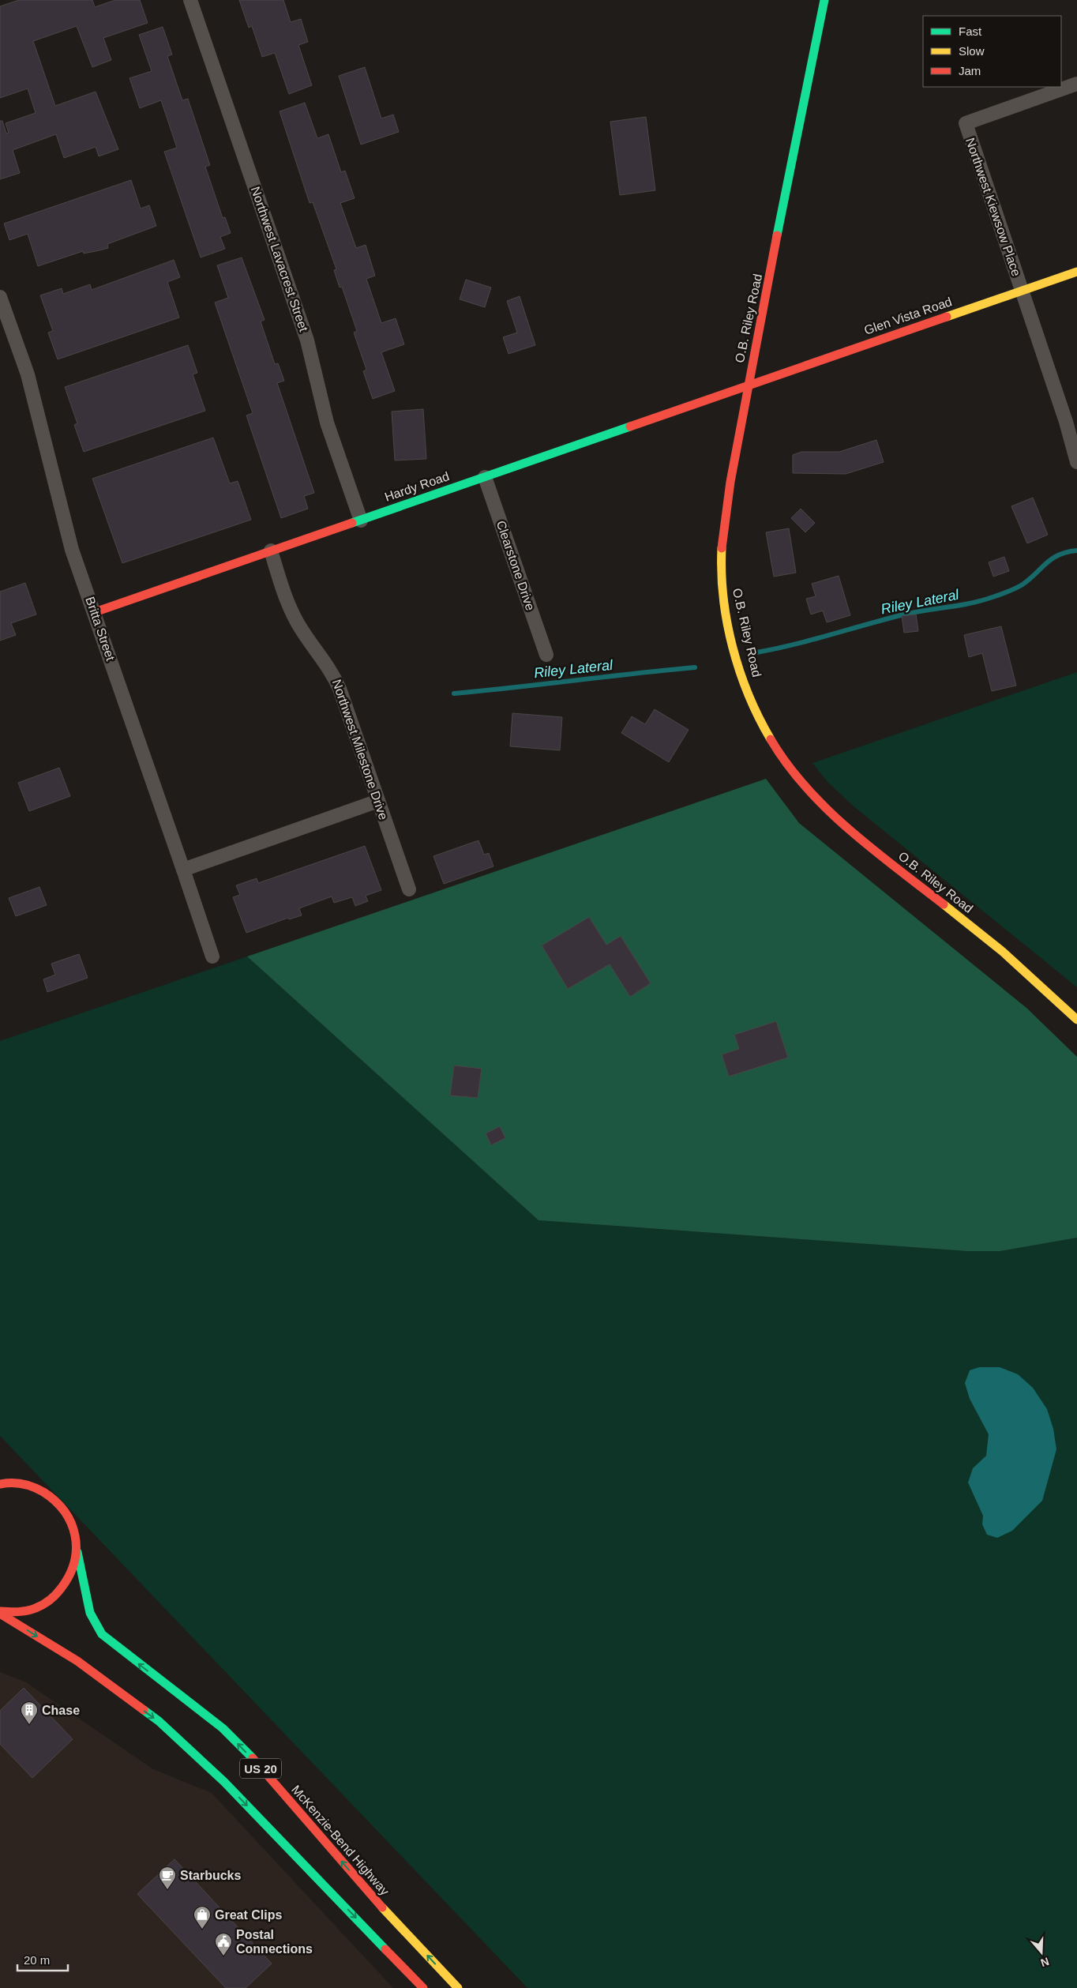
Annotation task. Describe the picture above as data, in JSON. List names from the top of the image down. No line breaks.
{"streets":{"main road":["Glen Vista Road","O.B. Riley Road","Hardy Road","US 20","McKenzie-Bend Highway"],"street":["Northwest Kiewsow Place","Northwest Lavacrest Street","Clearstone Drive","Britta Street","Northwest Milestone Drive"]},"crossings":[["Northwest Kiewsow Place","Glen Vista Road"],["Northwest Lavacrest Street","Hardy Road"],["Glen Vista Road","O.B. Riley Road"],["Glen Vista Road","Hardy Road"],["O.B. Riley Road","Hardy Road"],["Hardy Road","Clearstone Drive"],["Hardy Road","Britta Street"],["Hardy Road","Northwest Milestone Drive"]],"water":["Riley Lateral"],"places":{"building":["Chase"],"cafe":["Starbucks"],"shop":["Great Clips"],"public building":["Postal Connections"]},"legend":["Fast","Slow","Jam"],"scale_bar":"20 m","north":"bottom"}
